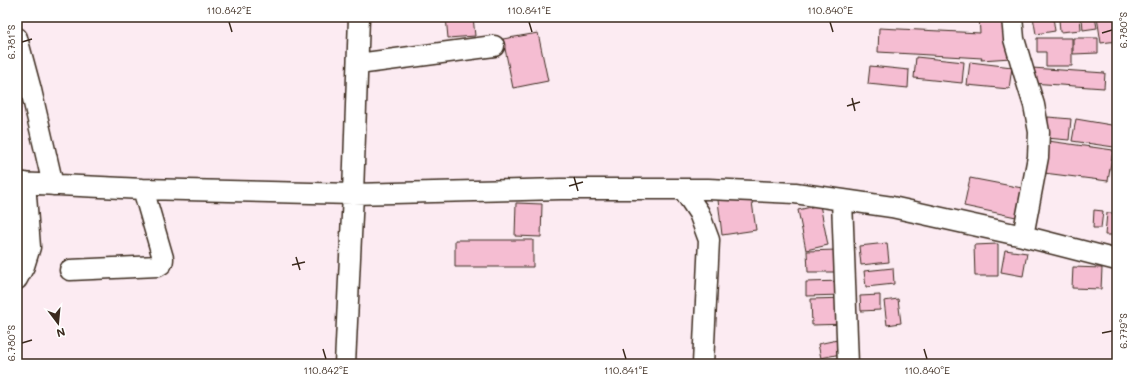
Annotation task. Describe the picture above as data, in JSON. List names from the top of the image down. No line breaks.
{"north":"bottom","coordinates":["110.842°E","110.841°E","110.840°E","6.780°S","6.781°S","6.779°S"]}
